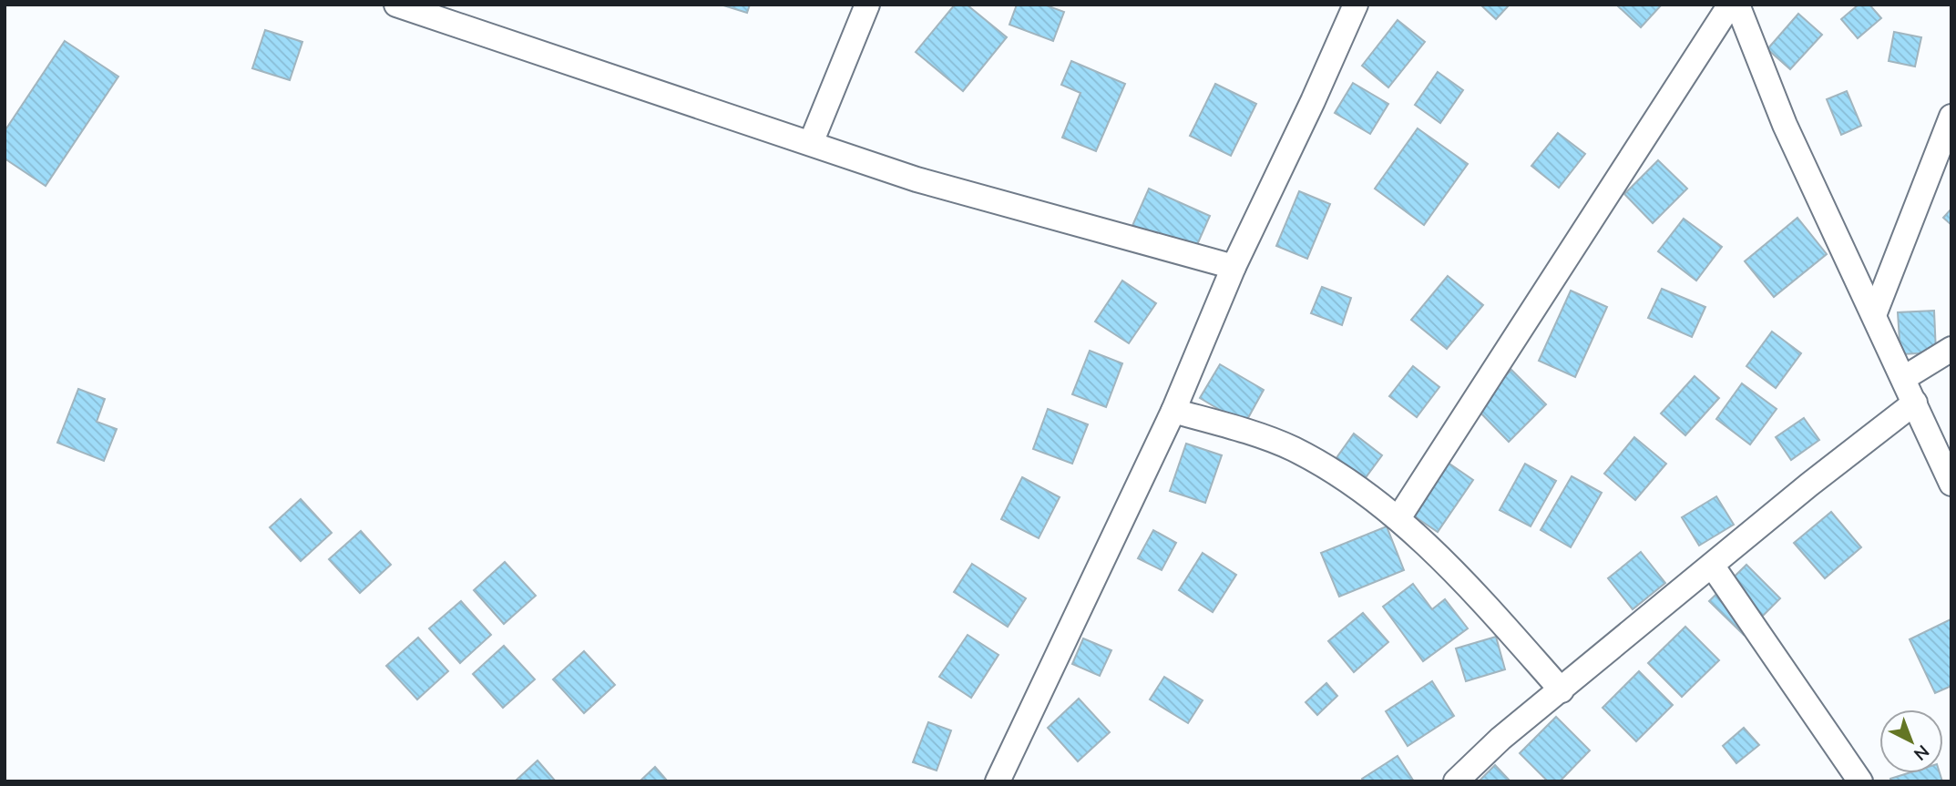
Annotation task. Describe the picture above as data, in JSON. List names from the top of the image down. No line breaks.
{"north":"bottom right"}
